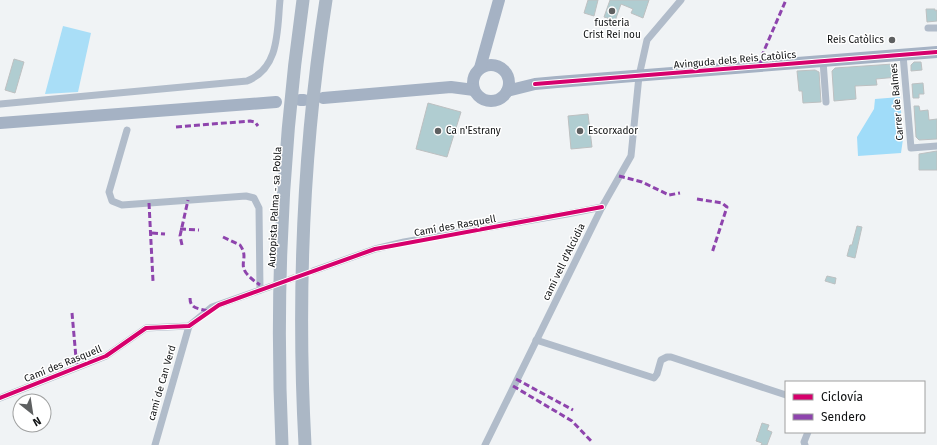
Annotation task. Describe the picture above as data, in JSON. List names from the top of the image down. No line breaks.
{"streets":{"highway":["Autopista Palma - sa Pobla"],"main road":["Avinguda dels Reis Catòlics"],"street":["Carrer de Balmes","Camí des Rasquell","camí vell d'Alcúdia","camí de Can Verd"]},"crossings":[["Avinguda dels Reis Catòlics","Carrer de Balmes"],["Avinguda dels Reis Catòlics","camí vell d'Alcúdia"],["Camí des Rasquell","camí vell d'Alcúdia"],["Camí des Rasquell","camí de Can Verd"]],"places":["fusteria Crist Rei nou","Reis Catòlics","Ca n'Estrany","Escorxador"],"legend":["Ciclovía","Sendero"],"north":"bottom right"}
